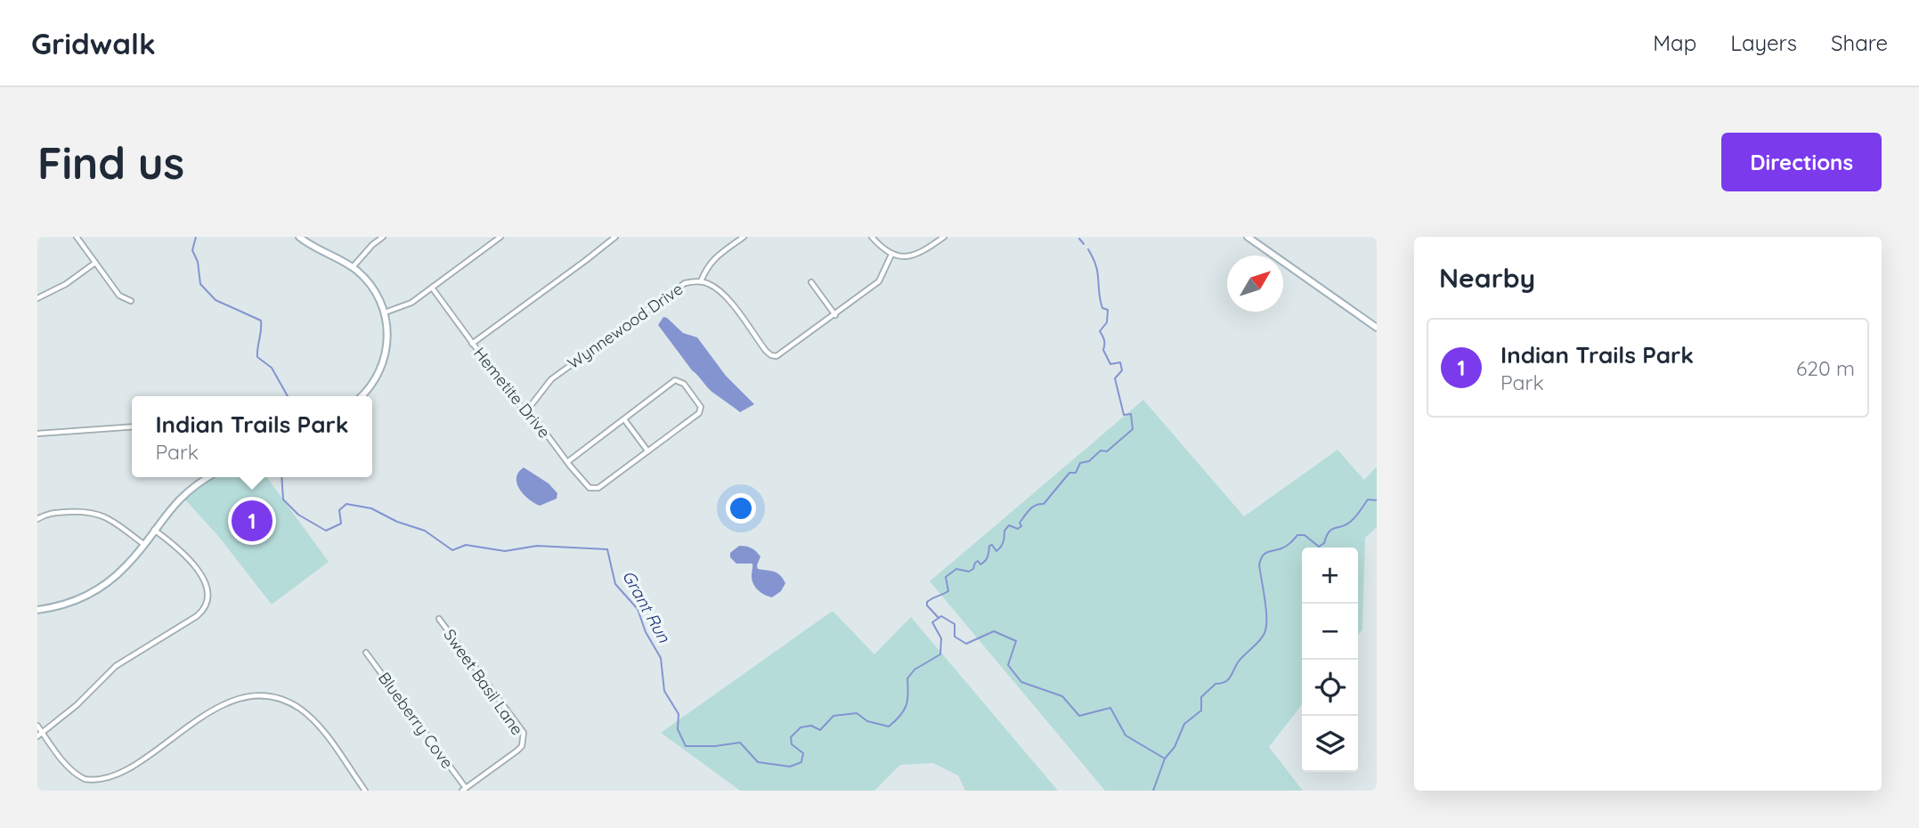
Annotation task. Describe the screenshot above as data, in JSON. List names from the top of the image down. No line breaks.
{"streets":{"street":["Wynnewood Drive","Hemetite Drive","Sweet Basil Lane","Blueberry Cove"]},"crossings":[["Wynnewood Drive","Hemetite Drive"],["Sweet Basil Lane","Blueberry Cove"]],"water":["Grant Run"],"north":"top right","page":{"header":"Gridwalk","nav":["Map","Layers","Share"],"buttons":"Directions","title":"Find us","heading":"Nearby","list":[{"mark":"1","name":"Indian Trails Park","note":"Park","value":"620 m"}],"popup":["Indian Trails Park","Park"],"pins":"1","map_buttons":["+","−"]}}
